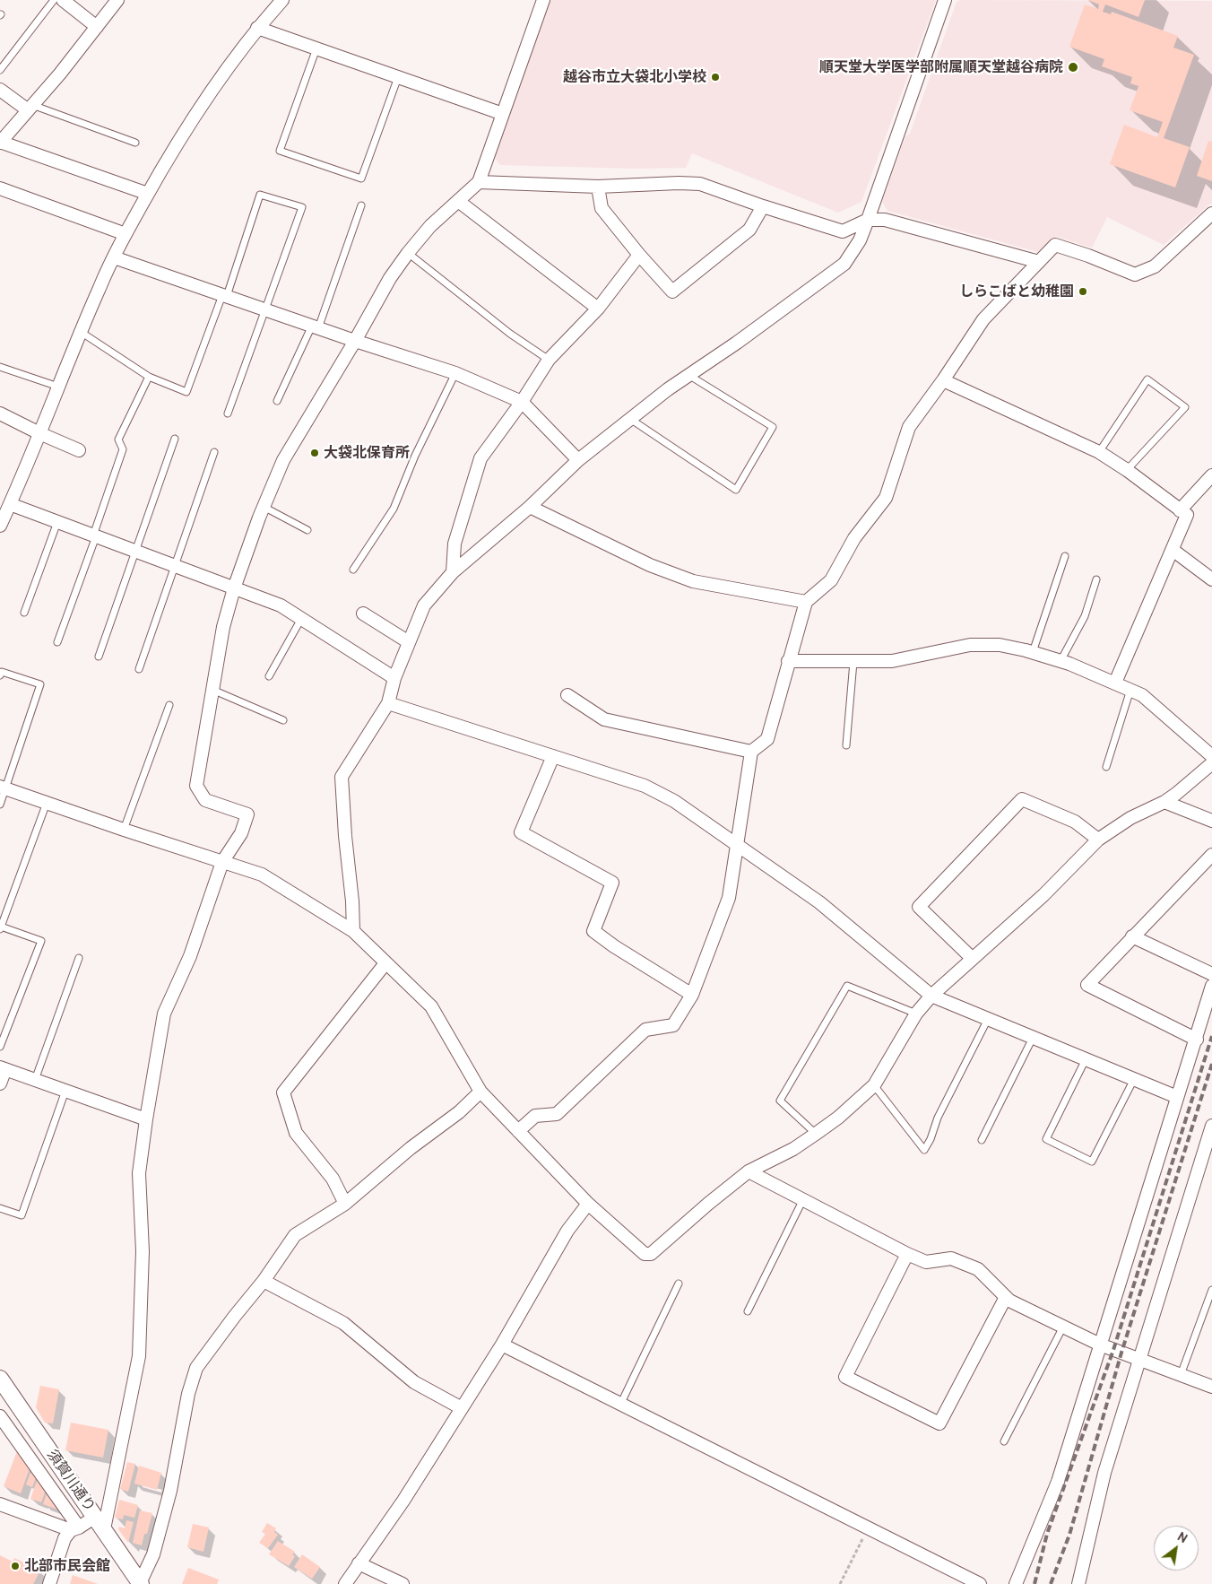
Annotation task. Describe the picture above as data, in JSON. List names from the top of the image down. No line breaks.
{"streets":{"street":["須賀川通り"]},"places":["順天堂大学医学部附属順天堂越谷病院","越谷市立大袋北小学校","しらこばと幼稚園","大袋北保育所","北部市民会館"],"north":"top right"}
